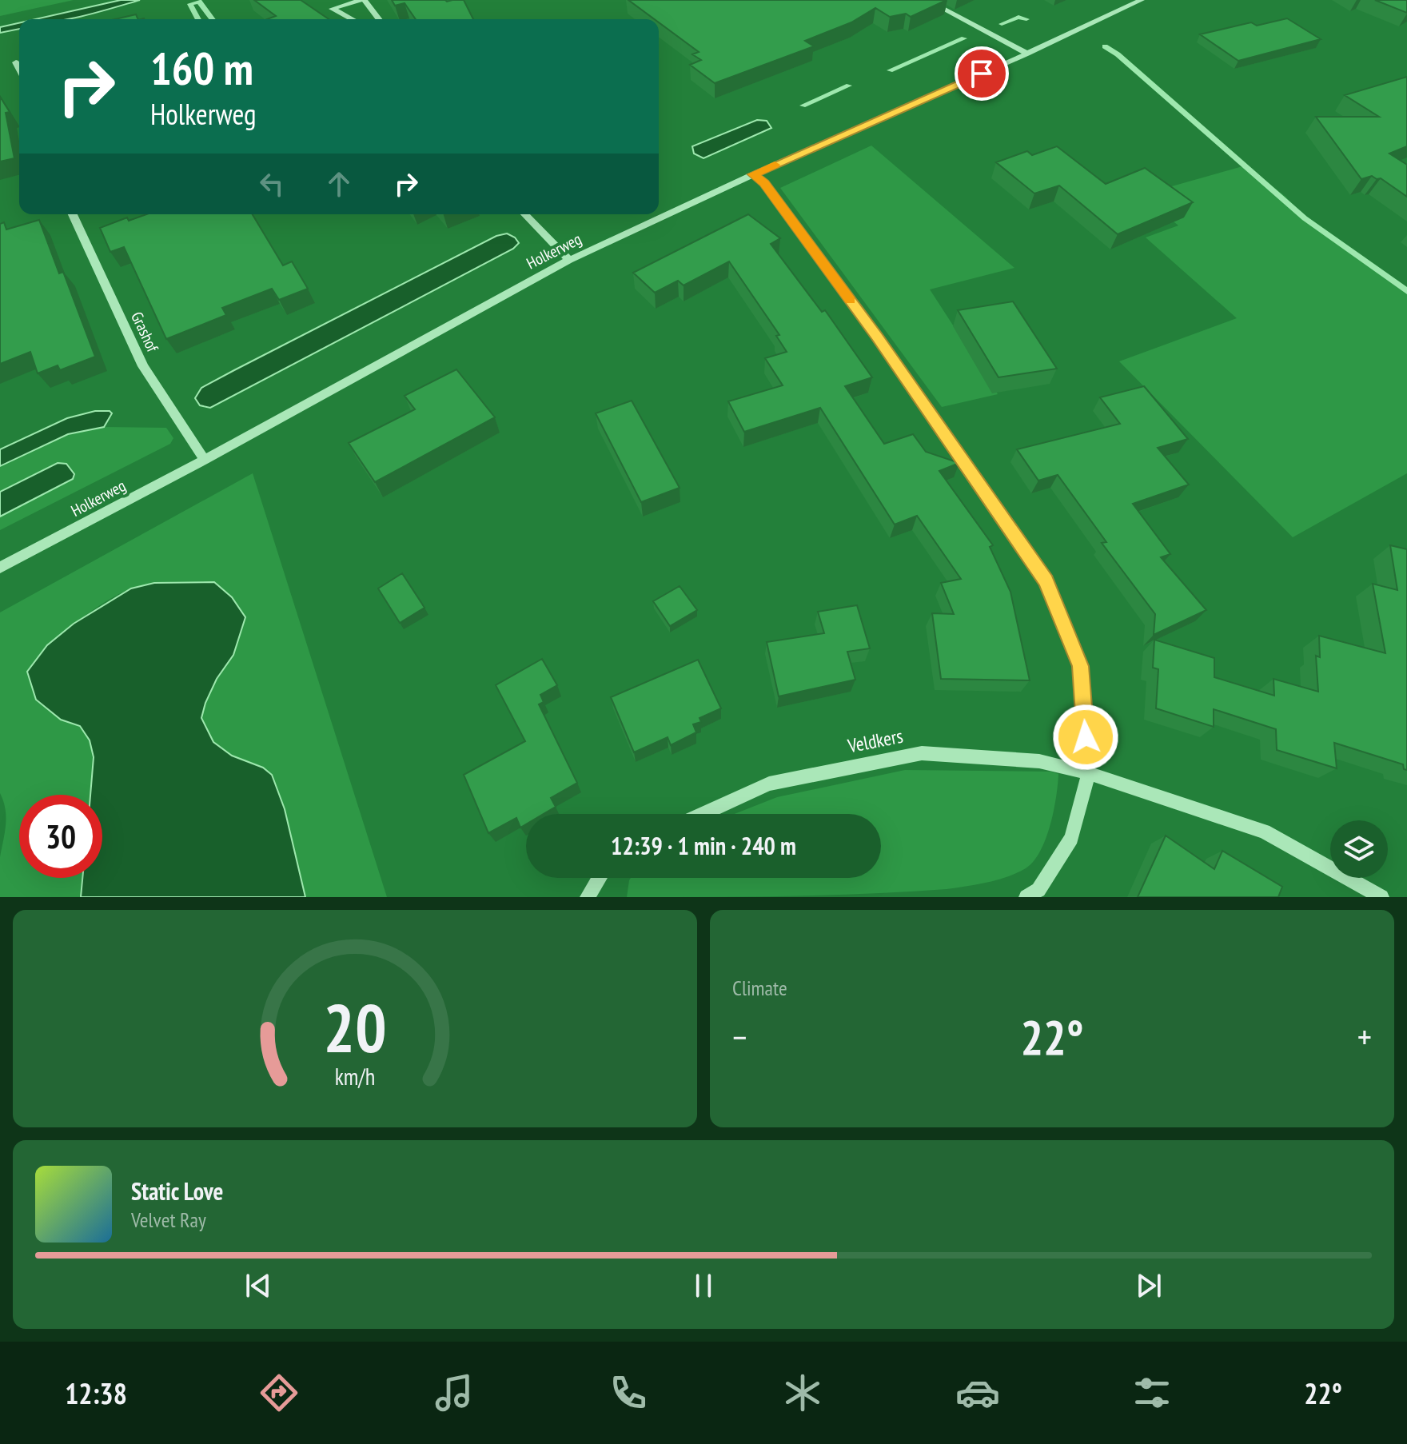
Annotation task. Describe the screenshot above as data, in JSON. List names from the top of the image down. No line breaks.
{"streets":{"street":["Holkerweg","Grashof","Veldkers"]},"crossings":[["Holkerweg","Grashof"]],"page":{"turn":["160 m","Holkerweg"],"limit":"30","trip":"12:39 · 1 min · 240 m","tile":"Climate","heat":["−","22°","+"],"song":["Static Love","Velvet Ray"],"tabs":["12:38","22°"],"gauge":["20","km/h"]}}
